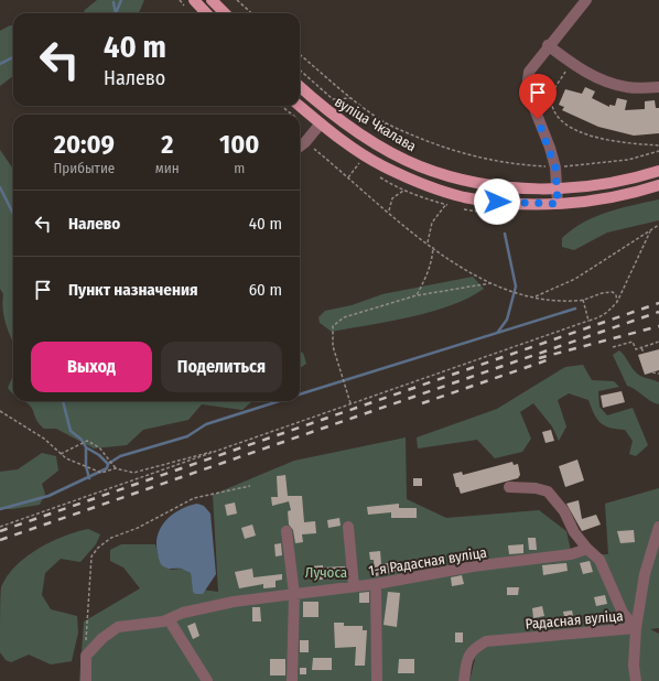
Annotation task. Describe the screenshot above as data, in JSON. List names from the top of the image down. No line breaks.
{"streets":{"main road":["вуліца Чкалава"],"street":["1-я Радасная вуліца","Радасная вуліца"]},"parks":["Лучоса"],"page":{"turn":["40 m","Налево"],"eta":["20:09","Прибытие","2","мин","100","m"],"list":[{"name":"Налево","value":"40 m"},{"name":"Пункт назначения","value":"60 m"}],"buttons":["Выход","Поделиться"]}}
